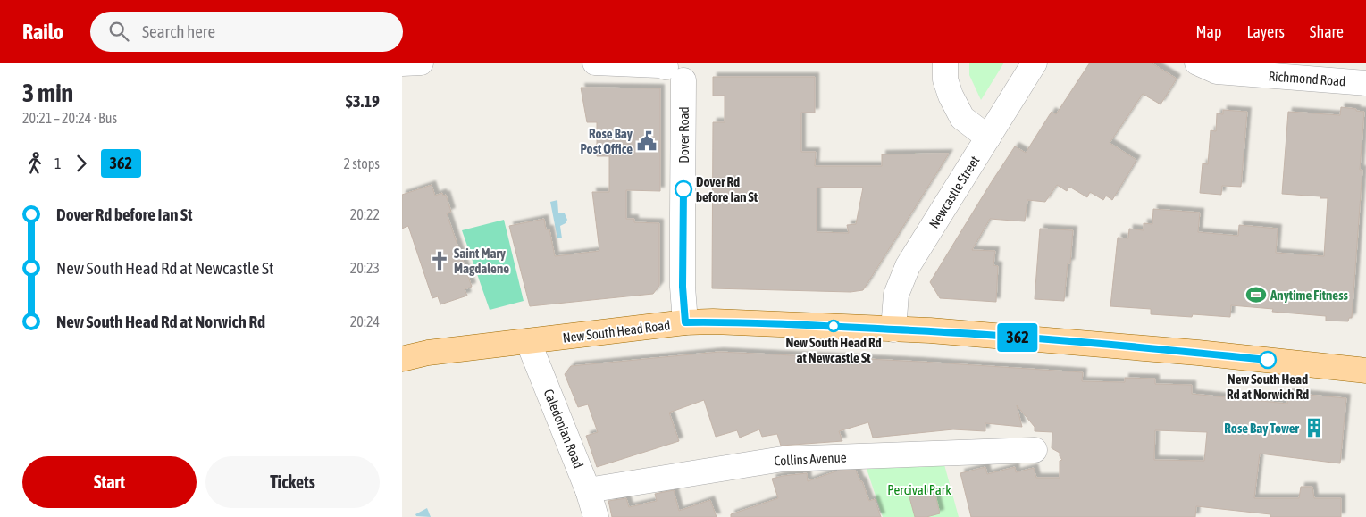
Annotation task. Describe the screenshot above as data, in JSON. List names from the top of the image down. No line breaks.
{"streets":{"main road":["New South Head Road"],"street":["Richmond Road","Dover Road","Newcastle Street","Caledonian Road","Collins Avenue"]},"crossings":[["Dover Road","New South Head Road"],["Newcastle Street","New South Head Road"],["New South Head Road","Caledonian Road"],["Caledonian Road","Collins Avenue"]],"parks":["Percival Park"],"places":{"public building":["Rose Bay Post Office"],"other":["Dover Rd before Ian St","New South Head Rd at Newcastle St","New South Head Rd at Norwich Rd"],"church":["Saint Mary Magdalene"],"sports":["Anytime Fitness"],"building":["Rose Bay Tower"]},"lines":["bus line 362"],"page":{"header":"Railo","search":"Search here","nav":["Map","Layers","Share"],"heading":["3 min","20:21 – 20:24 · Bus","$3.19"],"on_map":"362","legs":["1","362","2 stops"],"list":[{"name":"Dover Rd before Ian St","value":"20:22"},{"name":"New South Head Rd at Newcastle St","value":"20:23"},{"name":"New South Head Rd at Norwich Rd","value":"20:24"}],"buttons":["Start","Tickets"]}}
